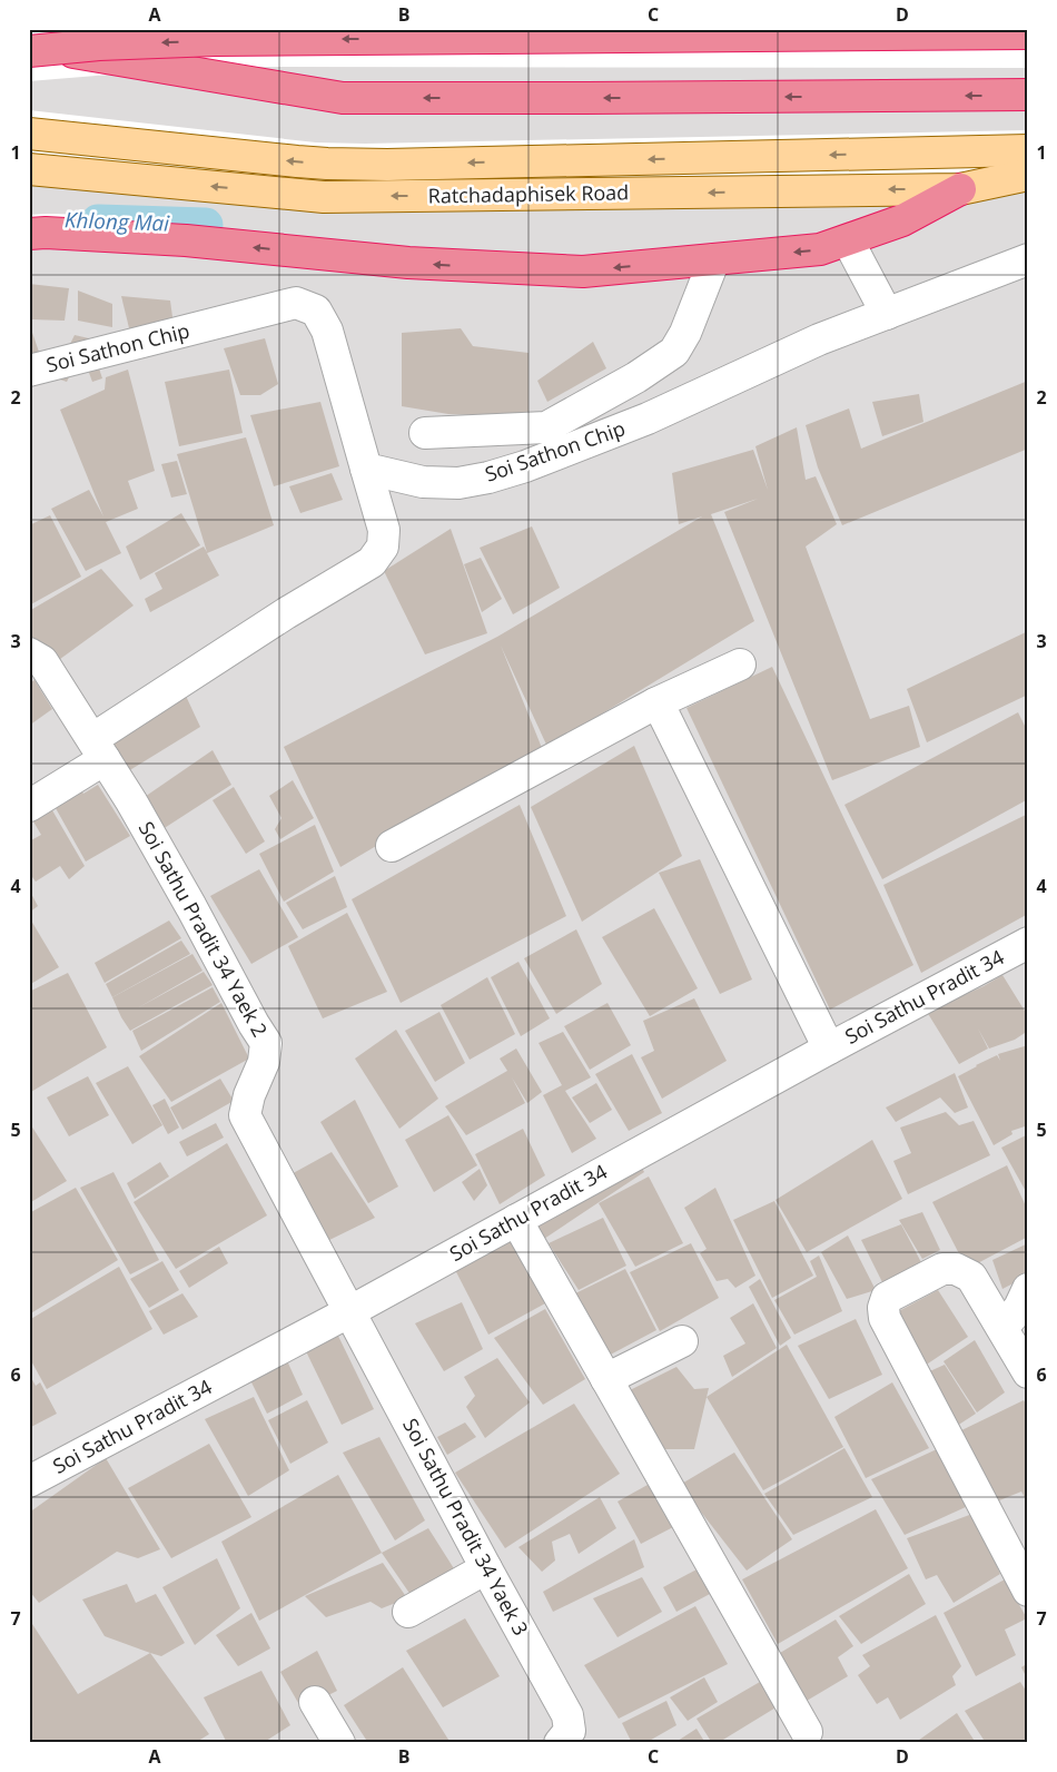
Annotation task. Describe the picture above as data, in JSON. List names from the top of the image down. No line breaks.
{"streets":{"main road":["Ratchadaphisek Road"],"street":["Soi Sathon Chip","Soi Sathu Pradit 34 Yaek 2","Soi Sathu Pradit 34","Soi Sathu Pradit 34 Yaek 3"]},"crossings":[["Soi Sathu Pradit 34 Yaek 2","Soi Sathu Pradit 34"],["Soi Sathu Pradit 34 Yaek 2","Soi Sathu Pradit 34 Yaek 3"],["Soi Sathu Pradit 34","Soi Sathu Pradit 34 Yaek 3"]],"one_way":["Ratchadaphisek Road"],"water":["Khlong Mai"],"grid":{"columns":["A","B","C","D"],"rows":["1","2","3","4","5","6","7"]}}
